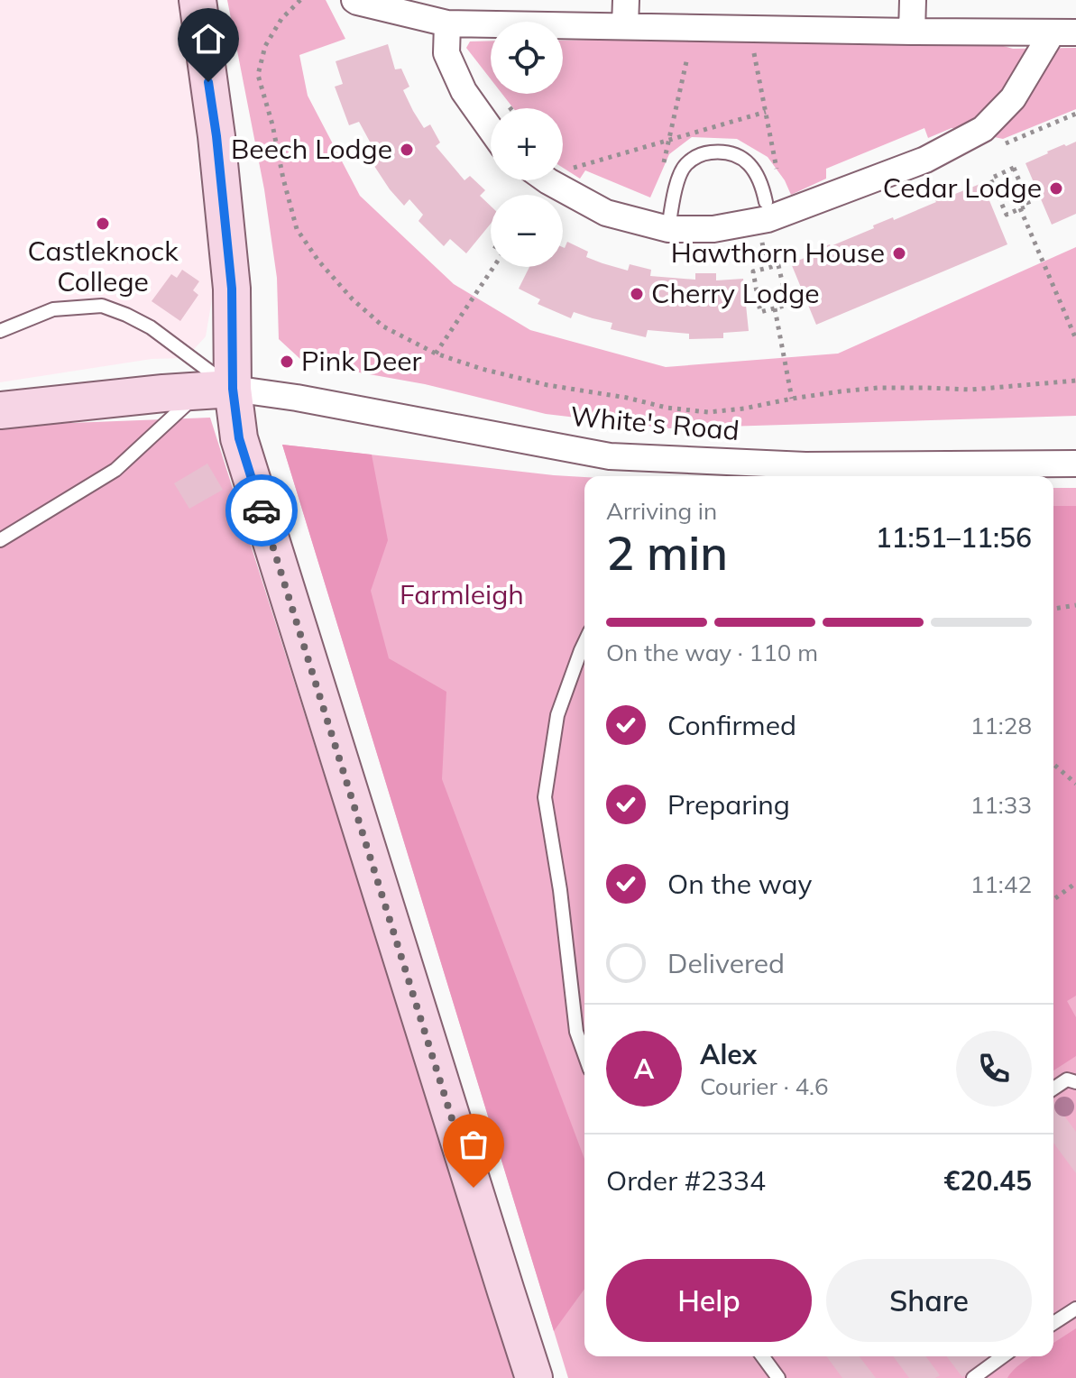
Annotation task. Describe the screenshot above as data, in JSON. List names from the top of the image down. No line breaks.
{"streets":{"street":["White's Road"]},"parks":["Farmleigh"],"places":["Beech Lodge","Cedar Lodge","Castleknock College","Hawthorn House","Cherry Lodge","Pink Deer"],"page":{"map_buttons":["+","−"],"heading":["2 min","Arriving in","11:51–11:56"],"panel":["Alex","Courier · 4.6","Order #2334","€20.45"],"bar":"On the way · 110 m","list":[["Confirmed","11:28"],["Preparing","11:33"],["On the way","11:42"],"Delivered"],"round":"A","buttons":["Help","Share"]}}
